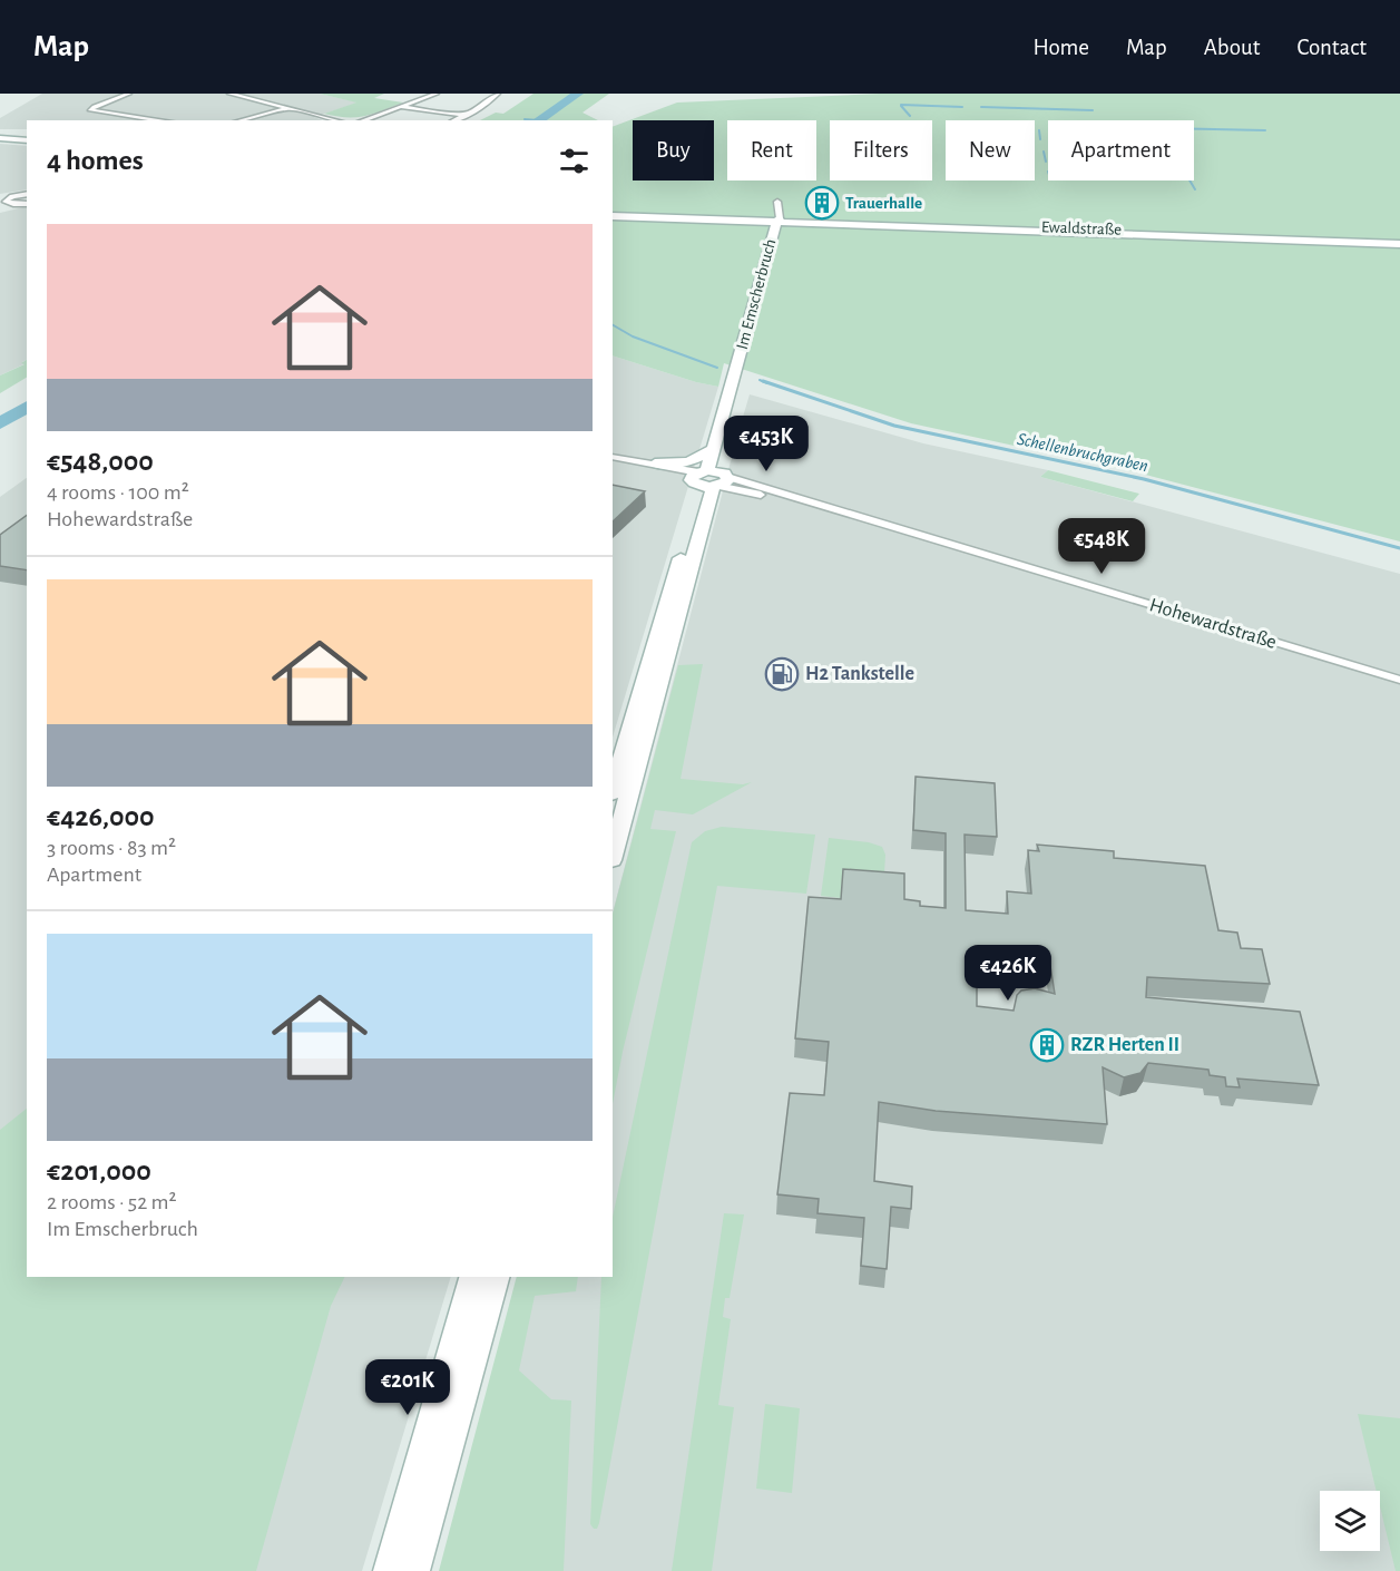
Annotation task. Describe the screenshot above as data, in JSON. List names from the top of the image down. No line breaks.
{"streets":{"main road":["Ewaldstraße","Im Emscherbruch"],"street":["Hohewardstraße"]},"crossings":[["Ewaldstraße","Im Emscherbruch"],["Im Emscherbruch","Hohewardstraße"]],"water":["Schellenbruchgraben"],"places":{"building":["Trauerhalle","RZR Herten II"],"fuel station":["H2 Tankstelle"]},"page":{"header":"Map","nav":["Home","Map","About","Contact"],"chip":["Buy","Rent","Filters","New","Apartment"],"heading":"4 homes","list":[{"name":"€548,000","note":"4 rooms · 100 m² · Hohewardstraße"},{"name":"€426,000","note":"3 rooms · 83 m² · Apartment"},{"name":"€201,000","note":"2 rooms · 52 m² · Im Emscherbruch"}],"price":["€453K","€548K","€426K","€201K"]}}
